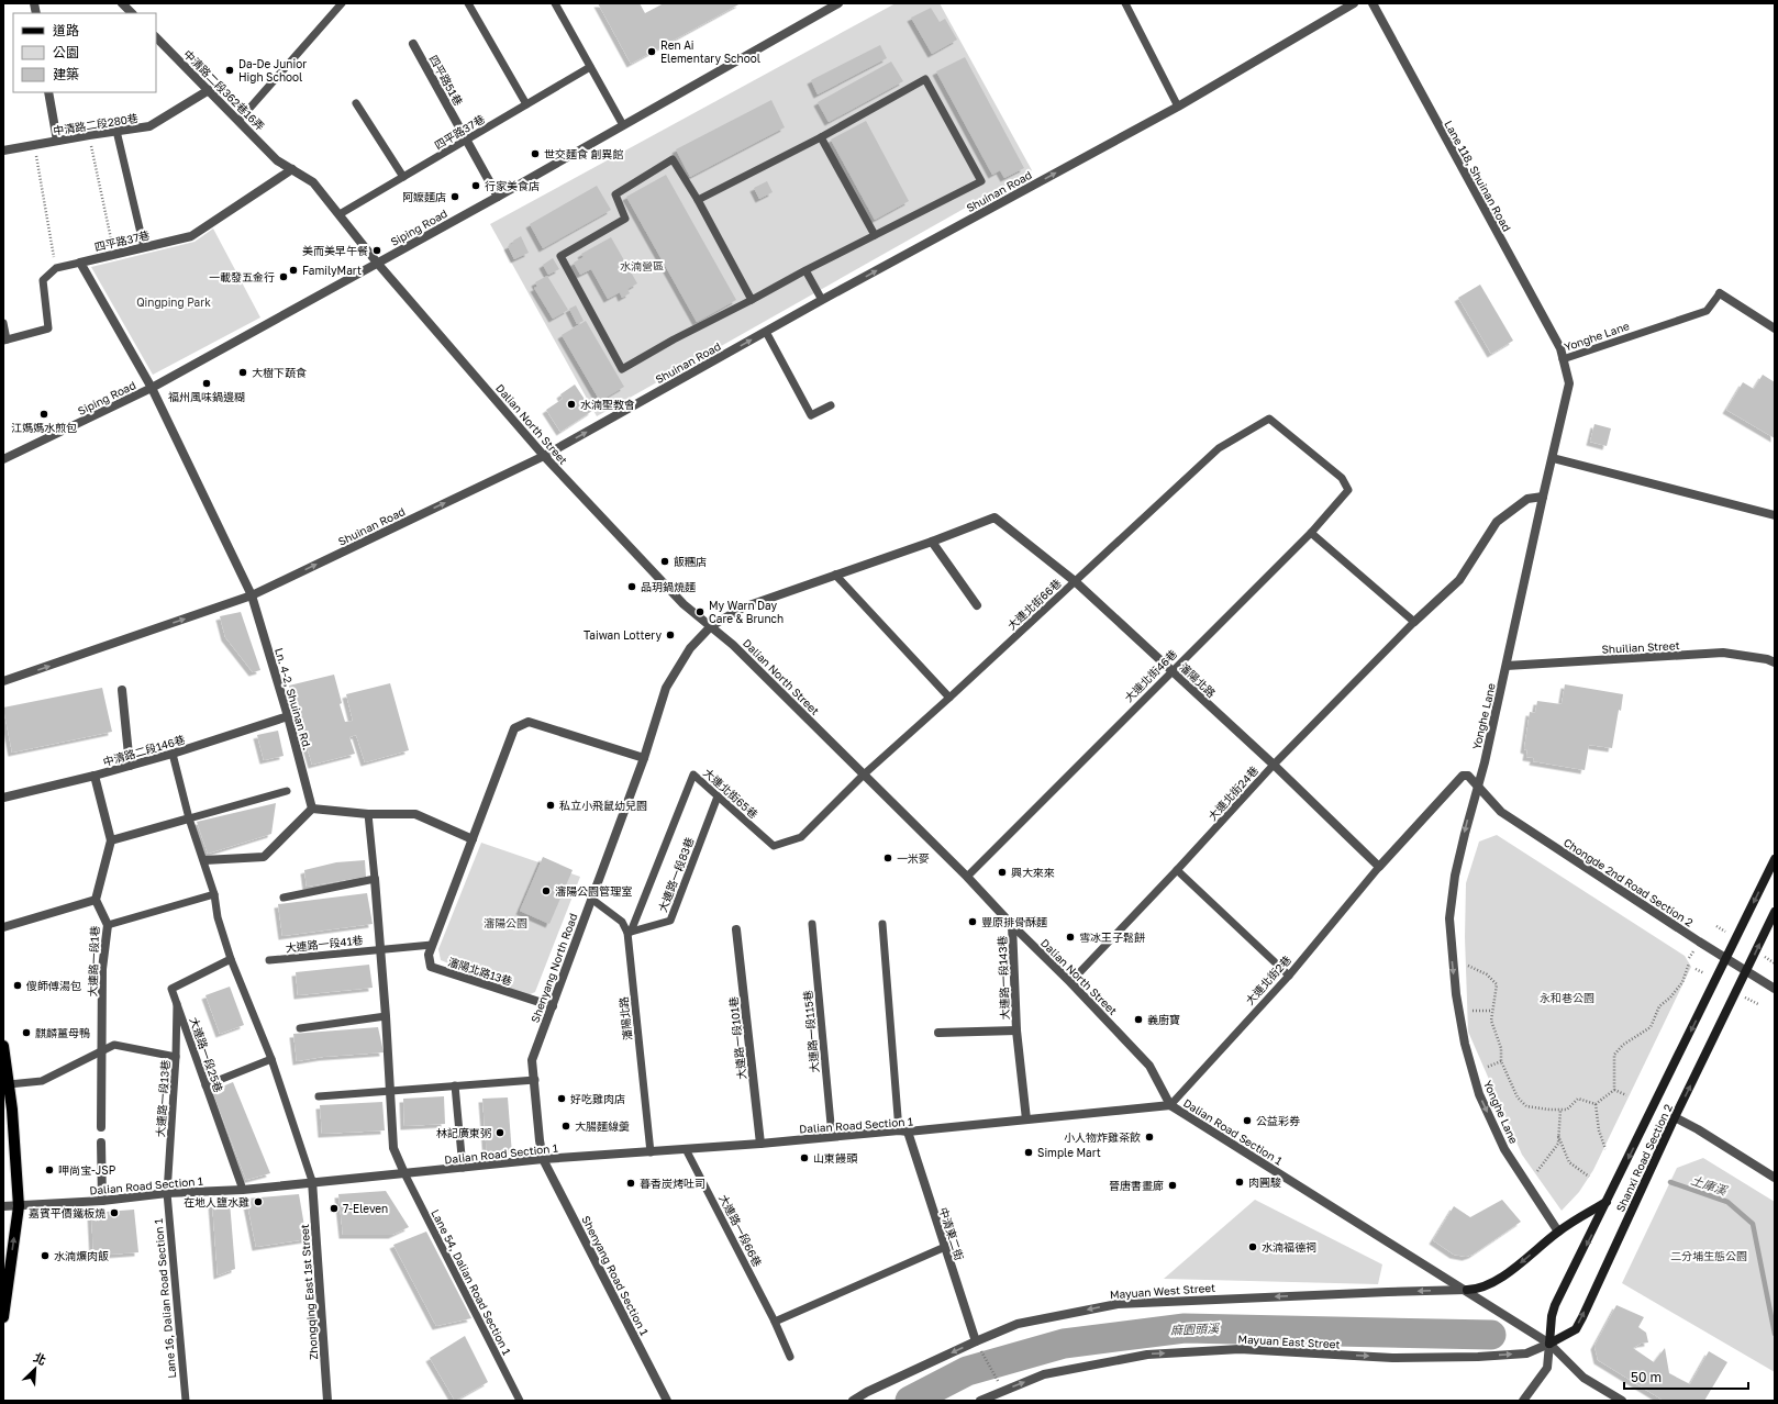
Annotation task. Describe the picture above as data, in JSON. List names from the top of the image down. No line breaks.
{"streets":{"street":["四平路51巷","中清路二段362巷16弄","中清路二段280巷","四平路37巷","Lane 118, Shuinan Road","Shuinan Road","Siping Road","Yonghe Lane","Dalian North Street","Shuilian Street","瀋陽北路","Ln. 4-2, Shuinan Rd.","中清路二段146巷","Chongde 2nd Road Section 2","大連路一段1巷","Shenyang North Road","瀋陽北路13巷","大連路一段143巷","大連路一段101巷","Dalian Road Section 1","Shanxi Road Section 2","中清東二街","Shenyang Road Section 1","Mayuan West Street","Zhongqing East 1st Street","Mayuan East Street"],"lane":["大連北街66巷","大連北街46巷","大連北街65巷","大連北街24巷","大連路一段83巷","大連路一段41巷","大連北街2巷","大連路一段115巷","大連路一段25巷","大連路一段13巷","大連路一段66巷","Lane 54, Dalian Road Section 1","Lane 16, Dalian Road Section 1"]},"crossings":[["四平路51巷","四平路37巷"],["四平路51巷","Siping Road"],["中清路二段362巷16弄","中清路二段280巷"],["中清路二段362巷16弄","四平路37巷"],["Lane 118, Shuinan Road","Yonghe Lane"],["Shuinan Road","Dalian North Street"],["Shuinan Road","Ln. 4-2, Shuinan Rd."],["Siping Road","Dalian North Street"],["Siping Road","Ln. 4-2, Shuinan Rd."],["Yonghe Lane","Shuilian Street"],["Yonghe Lane","Chongde 2nd Road Section 2"],["Dalian North Street","大連北街66巷"],["Dalian North Street","大連北街46巷"],["Dalian North Street","大連北街65巷"],["Dalian North Street","大連北街24巷"],["Dalian North Street","Shenyang North Road"],["Dalian North Street","大連路一段143巷"],["Dalian North Street","大連北街2巷"],["Dalian North Street","Dalian Road Section 1"],["大連北街66巷","大連北街46巷"],["大連北街66巷","瀋陽北路"],["大連北街66巷","大連北街65巷"],["大連北街46巷","瀋陽北路"],["瀋陽北路","大連北街65巷"],["瀋陽北路","大連北街24巷"],["瀋陽北路","大連路一段83巷"],["瀋陽北路","Shenyang North Road"],["瀋陽北路","大連北街2巷"],["瀋陽北路","Dalian Road Section 1"],["Ln. 4-2, Shuinan Rd.","中清路二段146巷"],["大連北街65巷","大連路一段83巷"],["Chongde 2nd Road Section 2","Shanxi Road Section 2"],["大連路一段41巷","瀋陽北路13巷"],["Shenyang North Road","瀋陽北路13巷"],["Shenyang North Road","Dalian Road Section 1"],["Shenyang North Road","Shenyang Road Section 1"],["大連路一段143巷","Dalian Road Section 1"],["大連北街2巷","Dalian Road Section 1"],["大連路一段115巷","Dalian Road Section 1"],["大連路一段101巷","Dalian Road Section 1"],["大連路一段25巷","大連路一段13巷"],["大連路一段25巷","Dalian Road Section 1"],["大連路一段13巷","Dalian Road Section 1"],["大連路一段13巷","Lane 16, Dalian Road Section 1"],["Dalian Road Section 1","Shanxi Road Section 2"],["Dalian Road Section 1","大連路一段66巷"],["Dalian Road Section 1","中清東二街"],["Dalian Road Section 1","Shenyang Road Section 1"],["Dalian Road Section 1","Lane 54, Dalian Road Section 1"],["Dalian Road Section 1","Mayuan West Street"],["Dalian Road Section 1","Zhongqing East 1st Street"],["Dalian Road Section 1","Lane 16, Dalian Road Section 1"],["Dalian Road Section 1","Mayuan East Street"],["Shanxi Road Section 2","Mayuan East Street"],["中清東二街","Mayuan West Street"]],"one_way":["Shuinan Road","Yonghe Lane","Mayuan West Street","Mayuan East Street"],"water":["土庫溪","麻園頭溪"],"parks":["水湳營區","Qingping Park","瀋陽公園","永和巷公園","二分埔生態公園"],"places":["Ren Ai Elementary School","Da-De Junior High School","世交麵食 創異館","行家美食店","阿嬤麵店","美而美早午餐","FamilyMart","一載發五金行","大樹下蔬食","福州風味鍋邊糊","水湳聖教會","江媽媽水煎包","飯糰店","品玥鍋燒麵","My Warn Day Care & Brunch","Taiwan Lottery","私立小飛鼠幼兒園","一米麥","興大來來","瀋陽公園管理室","豐原排骨酥麵","雪冰王子鬆餅","傻師傅湯包","義廚寶","麒麟薑母鴨","好吃雞肉店","公益彩券","大腸麵線羹","林記廣東粥","小人物炸雞茶飲","Simple Mart","山東饅頭","呷尚宝-JSP","肉圓駿","暮香炭烤吐司","晉唐書畫廊","在地人鹽水雞","7-Eleven","嘉賓平價鐵板燒","水湳福德祠","水湳爌肉飯"],"legend":["道路","公園","建築"],"scale_bar":"50 m","north":"top right"}
